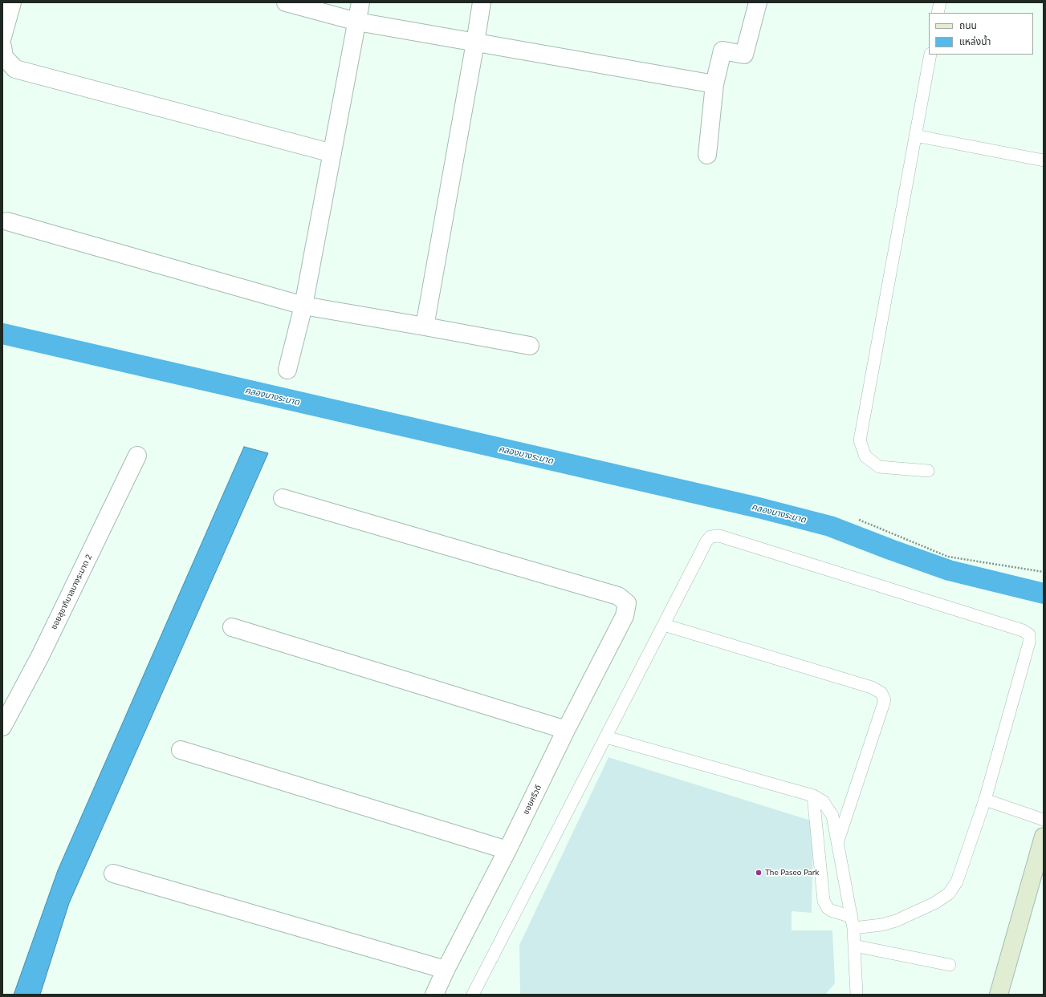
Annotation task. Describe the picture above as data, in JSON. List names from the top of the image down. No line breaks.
{"streets":{"street":["ซอยสุขาภิบาลบางระมาด 2","ซอยศรีวดี"]},"water":["คลองบางระมาด"],"places":["The Paseo Park"],"legend":["ถนน","แหล่งน้ำ"]}
